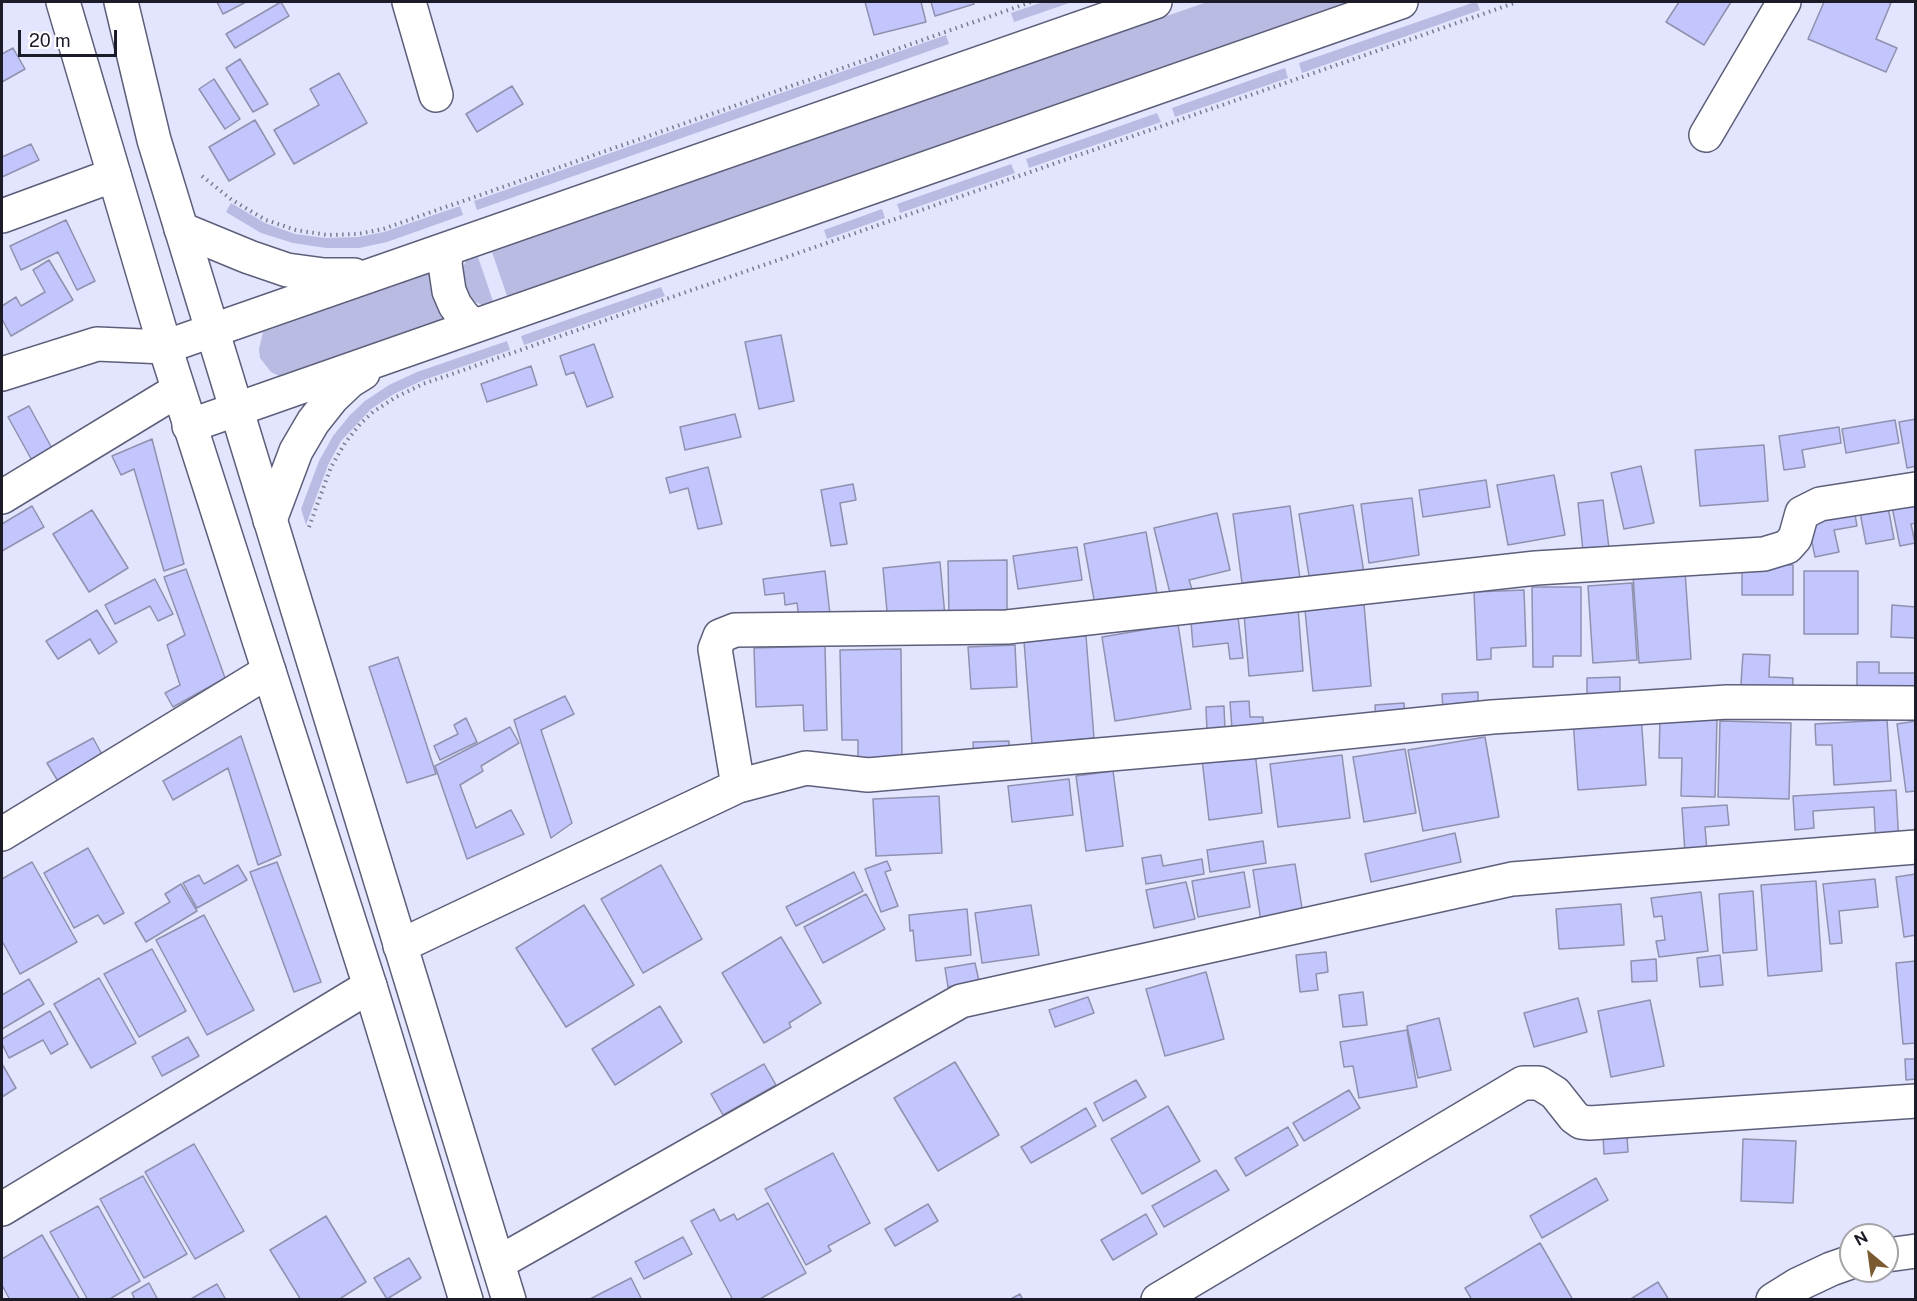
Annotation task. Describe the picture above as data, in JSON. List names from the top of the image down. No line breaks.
{"scale_bar":"20 m","north":"top left"}
